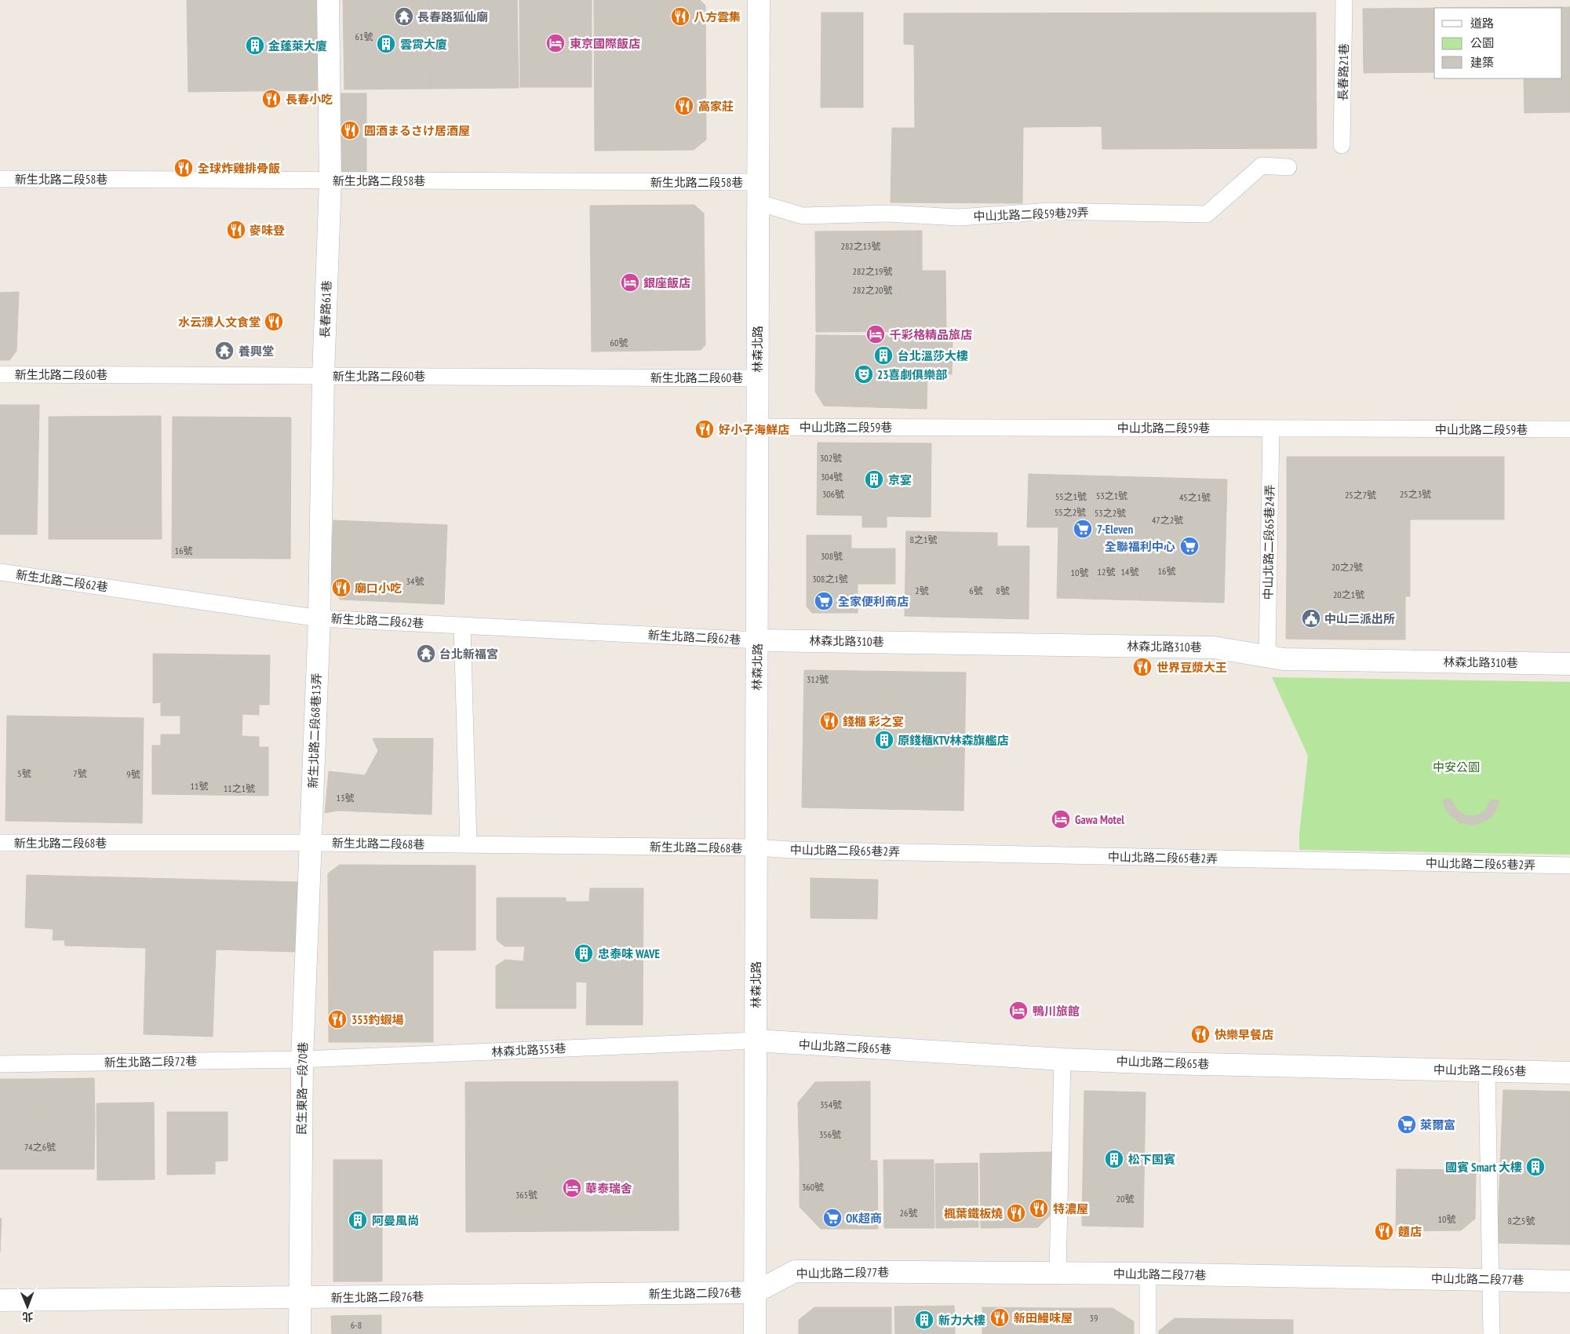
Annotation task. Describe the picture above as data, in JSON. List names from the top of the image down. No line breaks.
{"streets":{"street":["長春路61巷","林森北路","林森北路310巷","新生北路二段68巷13弄","中山北路二段65巷","民生東路一段70巷","中山北路二段77巷","新生北路二段76巷"],"lane":["長春路21巷","新生北路二段58巷","中山北路二段59巷29弄","新生北路二段60巷","中山北路二段59巷","中山北路二段65巷24弄","新生北路二段62巷","新生北路二段68巷","中山北路二段65巷2弄","林森北路353巷","新生北路二段72巷"]},"crossings":[["新生北路二段58巷","中山北路二段59巷29弄"],["新生北路二段58巷","長春路61巷"],["新生北路二段58巷","林森北路"],["中山北路二段59巷29弄","林森北路"],["長春路61巷","新生北路二段60巷"],["長春路61巷","新生北路二段62巷"],["長春路61巷","新生北路二段68巷13弄"],["林森北路","新生北路二段60巷"],["林森北路","中山北路二段59巷"],["林森北路","新生北路二段62巷"],["林森北路","林森北路310巷"],["林森北路","新生北路二段68巷"],["林森北路","中山北路二段65巷2弄"],["林森北路","中山北路二段65巷"],["林森北路","林森北路353巷"],["林森北路","中山北路二段77巷"],["林森北路","新生北路二段76巷"],["中山北路二段59巷","中山北路二段65巷24弄"],["中山北路二段65巷24弄","林森北路310巷"],["新生北路二段62巷","林森北路310巷"],["新生北路二段62巷","新生北路二段68巷13弄"],["新生北路二段68巷13弄","新生北路二段68巷"],["新生北路二段68巷13弄","民生東路一段70巷"],["新生北路二段68巷","中山北路二段65巷2弄"],["新生北路二段68巷","民生東路一段70巷"],["中山北路二段65巷","林森北路353巷"],["林森北路353巷","新生北路二段72巷"],["林森北路353巷","民生東路一段70巷"],["新生北路二段72巷","民生東路一段70巷"],["民生東路一段70巷","新生北路二段76巷"],["中山北路二段77巷","新生北路二段76巷"]],"parks":["中安公園"],"places":{"temple":["長春路狐仙廟","養興堂","台北新福宮"],"restaurant":["八方雲集","長春小吃","高家莊","圓酒まるさけ居酒屋","全球炸雞排骨飯","麥味登","水云濮人文食堂","好小子海鮮店","廟口小吃","世界豆漿大王","錢櫃 彩之宴","353釣蝦場","快樂早餐店","特濃屋","楓葉鐵板燒","麵店","新田鰻味屋"],"hotel":["東京國際飯店","銀座飯店","千彩格精品旅店","Gawa Motel","鴨川旅館","華泰瑞舍"],"building":["雲霄大廈","金蓬萊大廈","台北溫莎大樓","京宴","原錢櫃KTV林森旗艦店","忠泰味 WAVE","松下国賓","國賓 Smart 大樓","阿曼風尚","新力大樓"],"theatre":["23喜劇俱樂部"],"supermarket":["7-Eleven","全聯福利中心","全家便利商店","萊爾富","OK超商"],"public building":["中山二派出所"]},"house_numbers":["61號","282之13號","282之19號","282之20號","60號","302號","304號","306號","25之3號","25之7號","53之1號","55之1號","45之1號","55之2號","53之2號","47之2號","8之1號","16號","308號","20之2號","16號","12號","14號","10號","308之1號","34號","2號","6號","8號","20之1號","312號","5號","7號","9號","11號","11之1號","13號","354號","356號","74之6號","360號","365號","20號","26號","10號","8之5號","39","6-8"],"legend":["道路","公園","建築"],"north":"bottom"}
